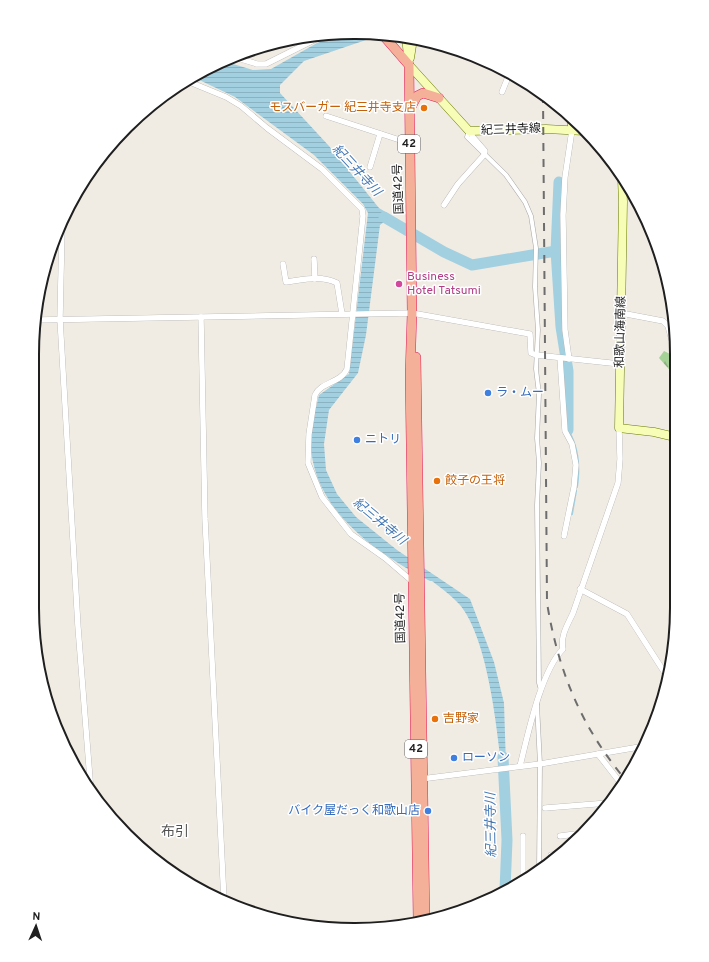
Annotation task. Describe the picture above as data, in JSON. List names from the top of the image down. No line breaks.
{"streets":{"highway":["42","国道42号"],"main road":["紀三井寺線","和歌山海南線"]},"crossings":[["紀三井寺線","国道42号"]],"districts":["布引"],"water":["紀三井寺川"],"places":["モスバーガー 紀三井寺支店","Business Hotel Tatsumi","ラ・ムー","ニトリ","餃子の王将","吉野家","ローソン","バイク屋だっく和歌山店"],"north":"top"}
